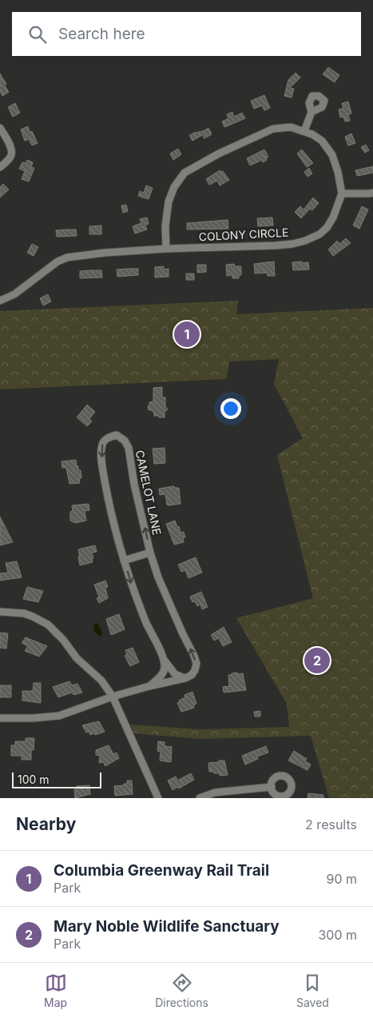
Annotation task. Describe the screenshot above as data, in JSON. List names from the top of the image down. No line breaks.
{"streets":{"street":["COLONY CIRCLE","CAMELOT LANE"]},"scale_bar":"100 m","page":{"search":"Search here","pins":["1","2"],"scale":"100 m","heading":["Nearby","2 results"],"list":[{"mark":"1","name":"Columbia Greenway Rail Trail","note":"Park","value":"90 m"},{"mark":"2","name":"Mary Noble Wildlife Sanctuary","note":"Park","value":"300 m"}],"nav":["Map","Directions","Saved"]}}
